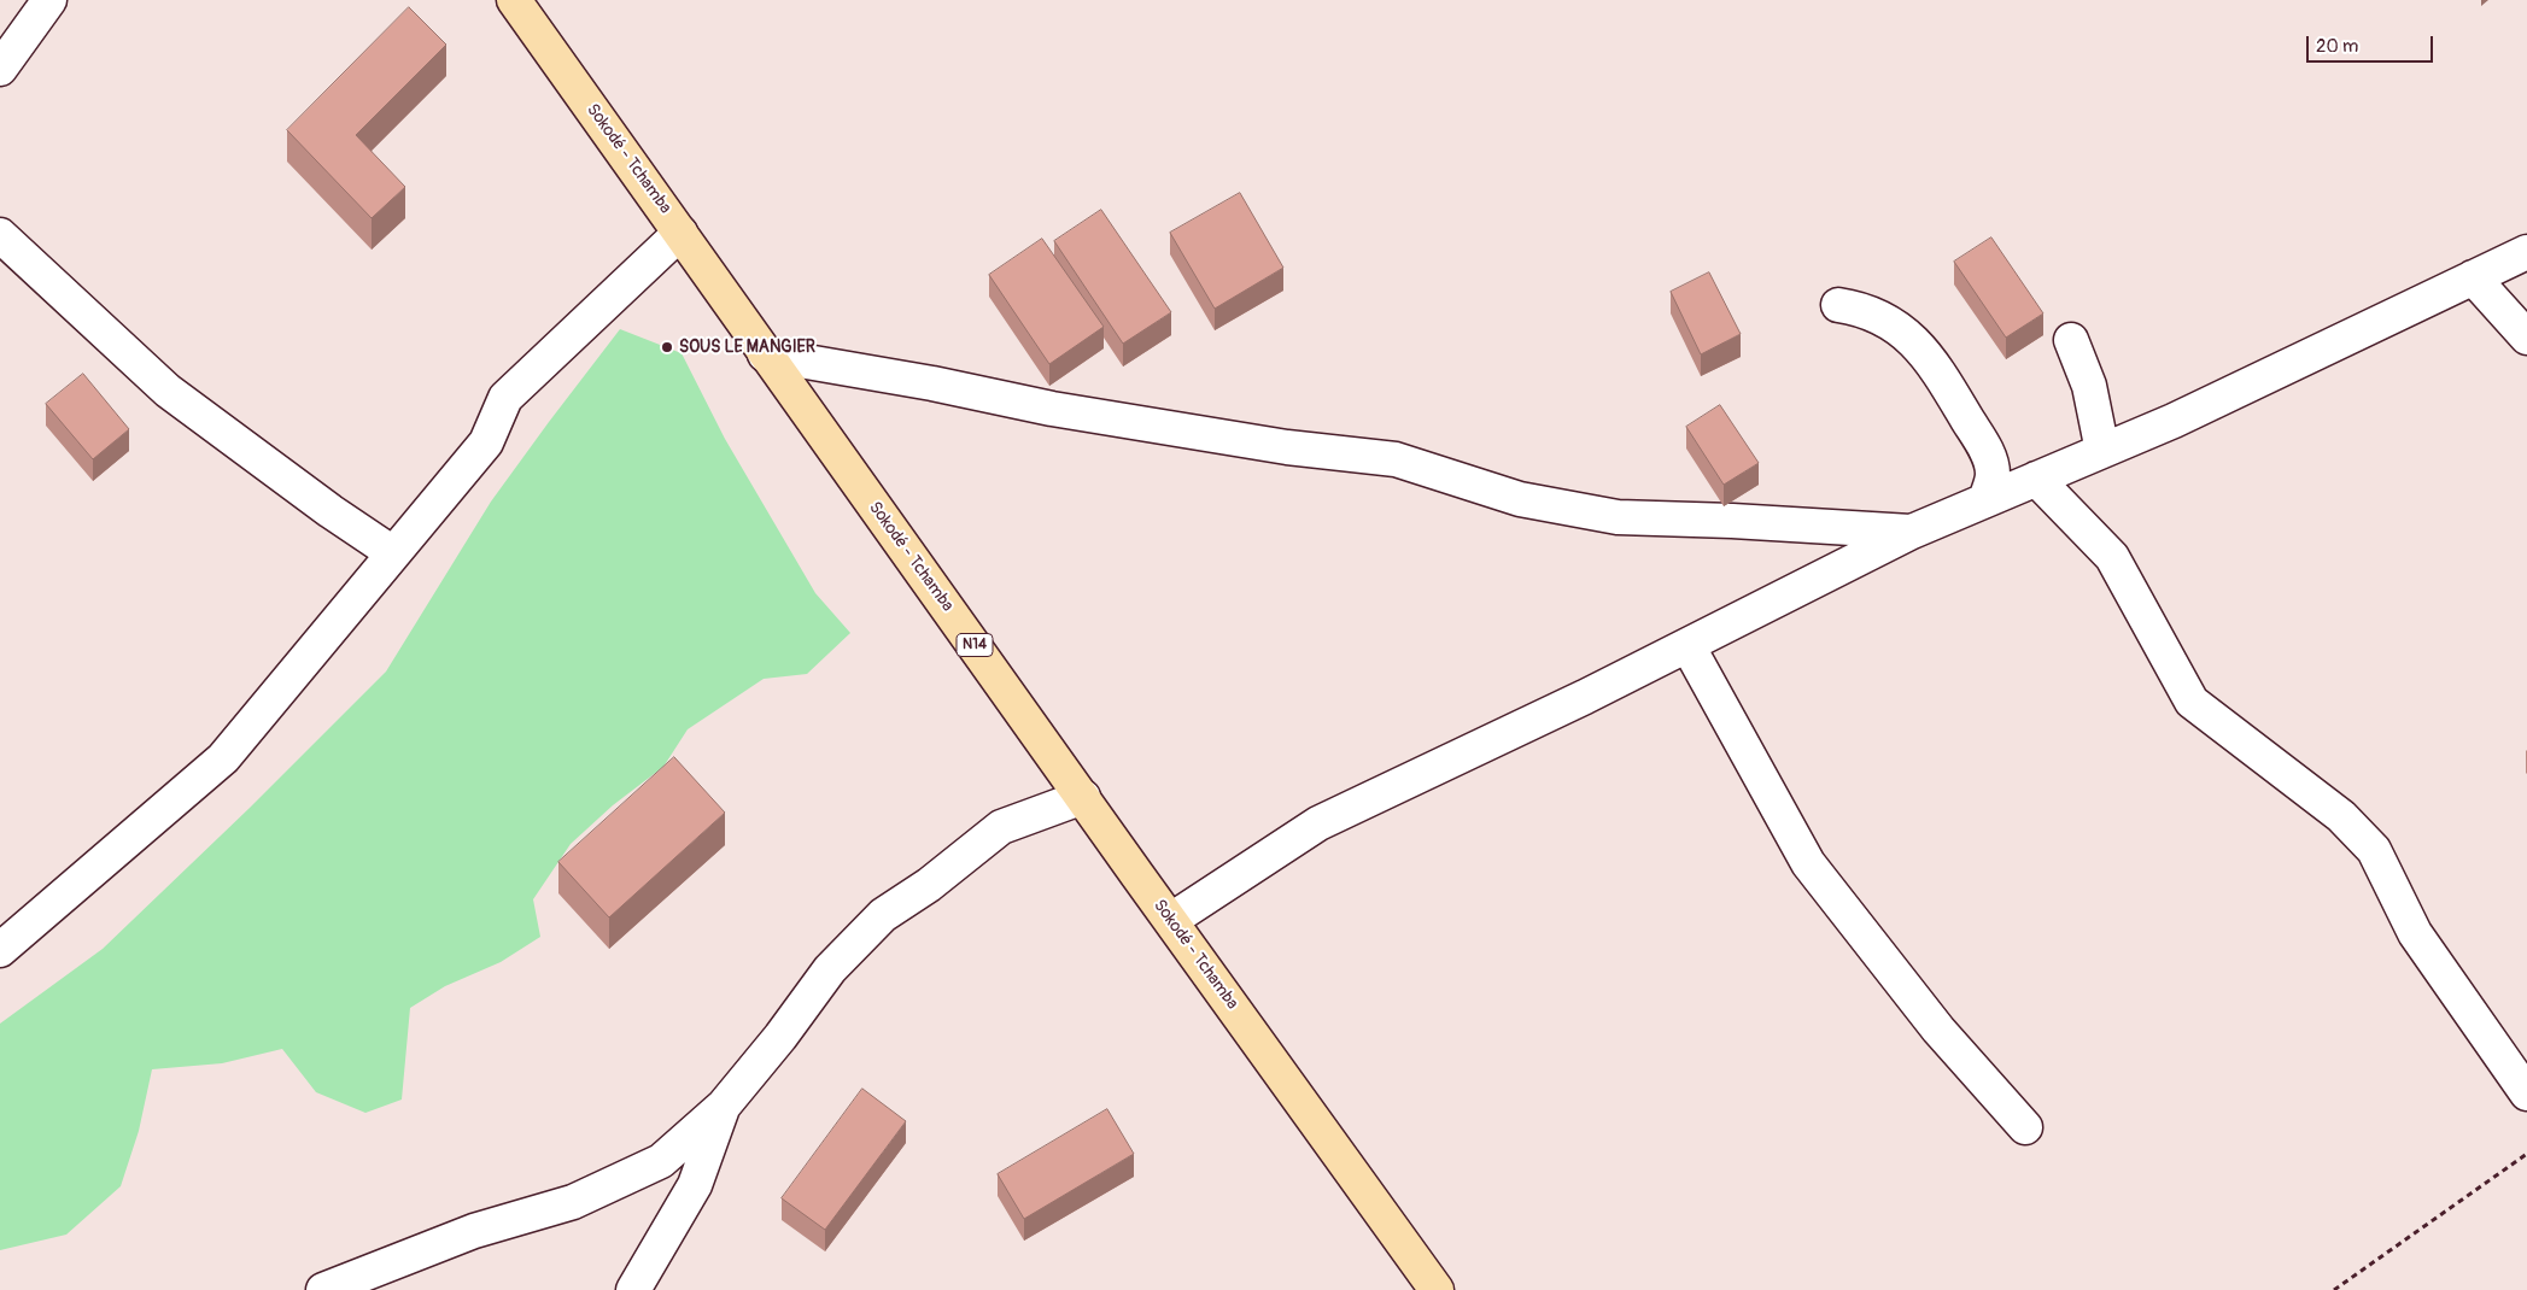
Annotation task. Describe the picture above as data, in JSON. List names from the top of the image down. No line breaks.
{"streets":{"main road":["Sokodé - Tchamba","N14"]},"places":["SOUS LE MANGIER"],"scale_bar":"20 m"}
